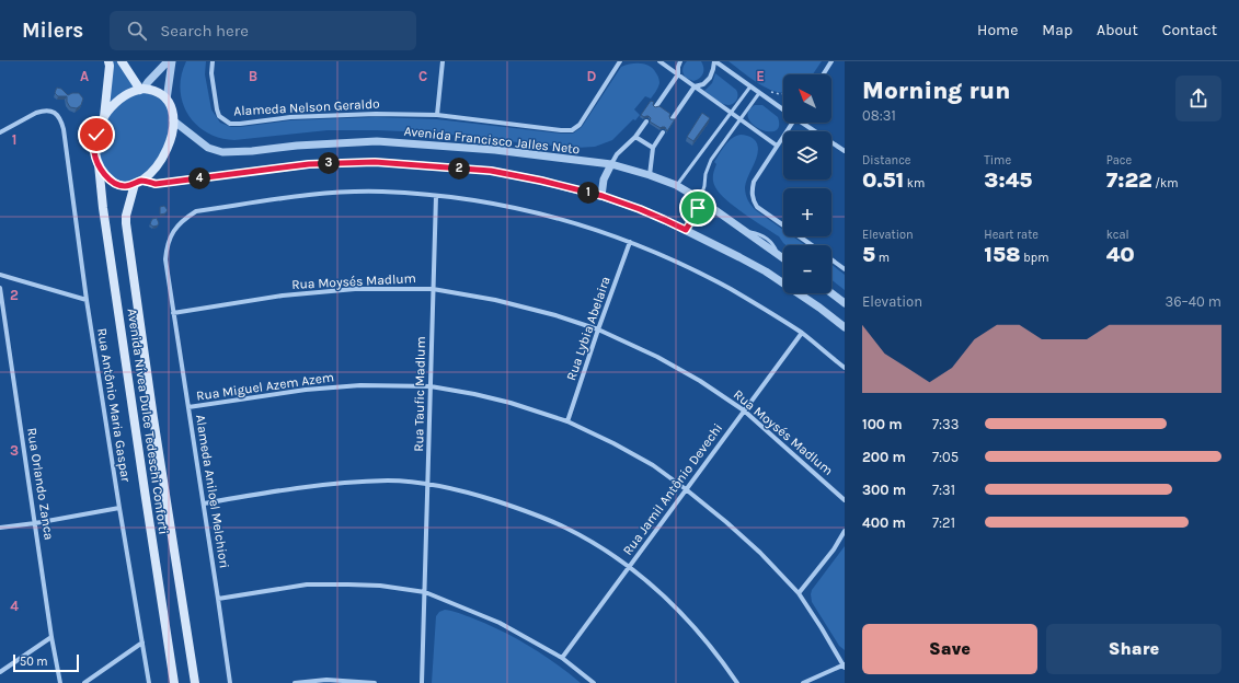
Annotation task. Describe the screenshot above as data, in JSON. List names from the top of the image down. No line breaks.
{"streets":{"main road":["Avenida Nívea Dulce Tedeschi Conforti"],"street":["Alameda Nelson Geraldo","Avenida Francisco Jalles Neto","Rua Moysés Madlum","Rua Lybia Abelaira","Rua Miguel Azem Azem","Rua Taufic Madlum","Rua Antônio Maria Gaspar","Rua Orlando Zanca","Rua Jamil Antônio Devechi","Alameda Aniloel Melchiori"]},"crossings":[["Avenida Francisco Jalles Neto","Avenida Nívea Dulce Tedeschi Conforti"],["Rua Moysés Madlum","Rua Lybia Abelaira"],["Rua Moysés Madlum","Rua Taufic Madlum"],["Rua Moysés Madlum","Rua Jamil Antônio Devechi"],["Rua Moysés Madlum","Alameda Aniloel Melchiori"],["Rua Lybia Abelaira","Rua Miguel Azem Azem"],["Rua Miguel Azem Azem","Rua Taufic Madlum"],["Rua Miguel Azem Azem","Rua Jamil Antônio Devechi"],["Rua Miguel Azem Azem","Alameda Aniloel Melchiori"],["Rua Taufic Madlum","Alameda Aniloel Melchiori"]],"scale_bar":"50 m","north":"top left","page":{"header":"Milers","search":"Search here","nav":["Home","Map","About","Contact"],"heading":["Morning run","08:31"],"map_buttons":["+","−"],"stats":[["Distance","0.51 km"],["Time","3:45"],["Pace","7:22 /km"],["Elevation","5 m"],["Heart rate","158 bpm"],["kcal","40"]],"pins":["3","2","4","1"],"chart":["Elevation","36–40 m"],"list":[{"name":"100 m","note":"7:33"},{"name":"200 m","note":"7:05"},{"name":"300 m","note":"7:31"},{"name":"400 m","note":"7:21"}],"buttons":["Save","Share"],"scale":"50 m"},"grid":{"columns":["A","B","C","D","E"],"rows":["1","2","3","4"]}}
